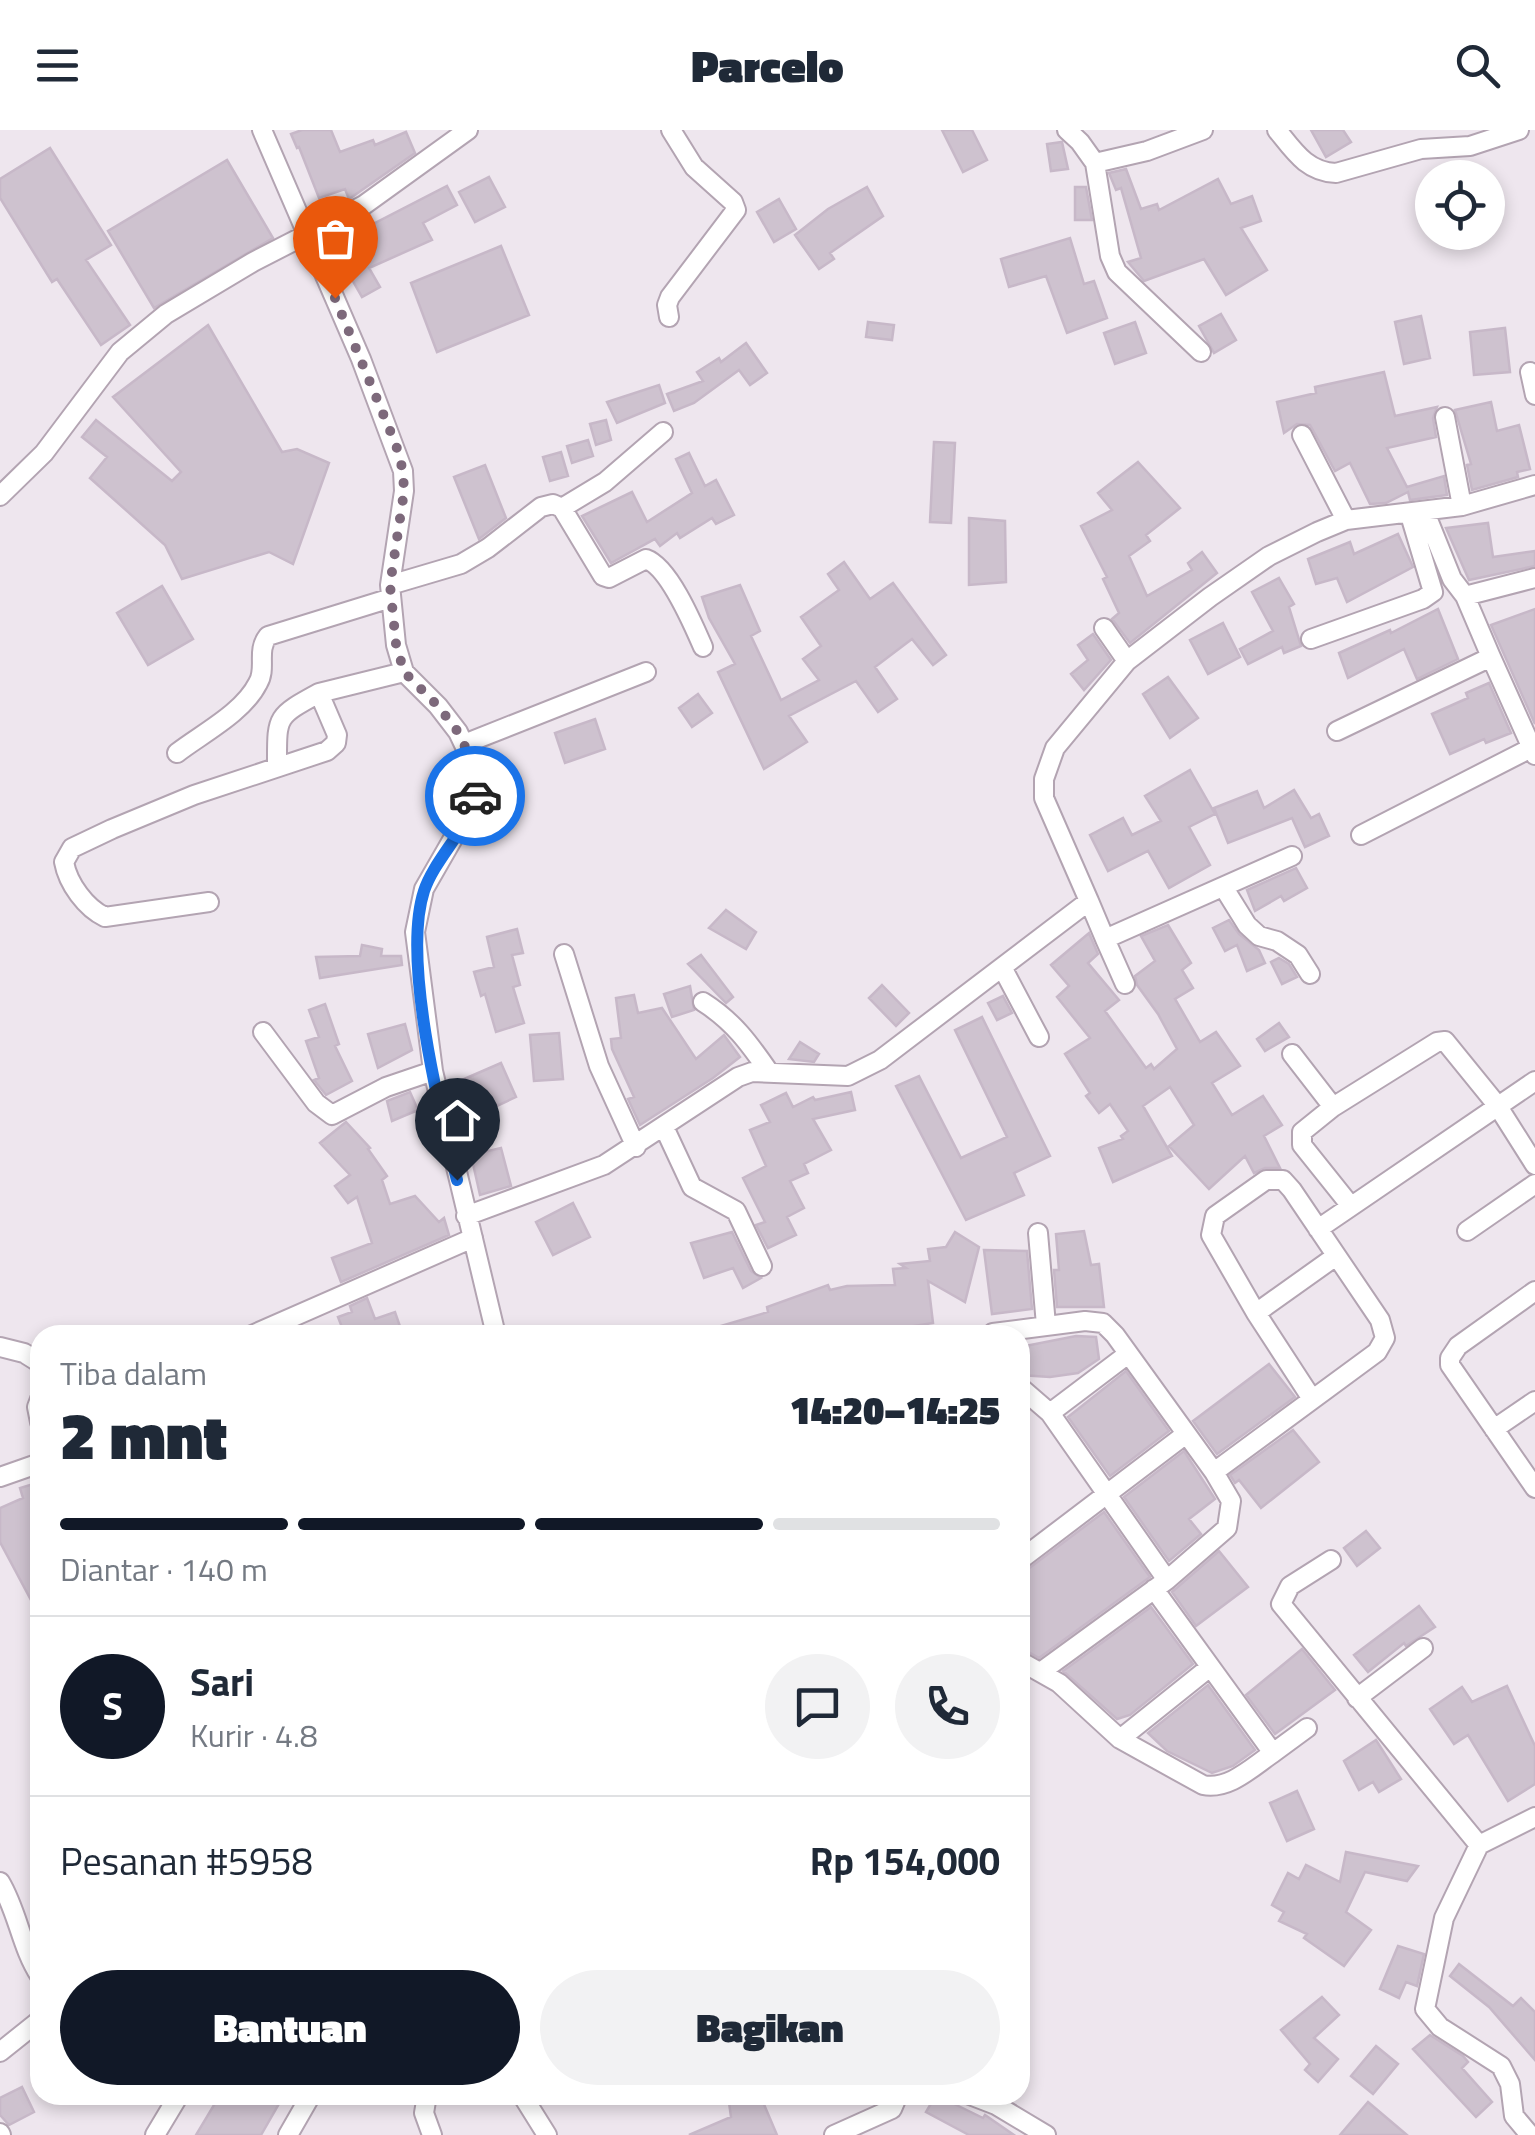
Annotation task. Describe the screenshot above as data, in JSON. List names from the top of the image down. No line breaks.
{"page":{"header":"Parcelo","heading":["2 mnt","Tiba dalam","14:20–14:25"],"panel":["Sari","Kurir · 4.8","Pesanan #5958","Rp 154,000"],"bar":"Diantar · 140 m","round":"S","buttons":["Bantuan","Bagikan"]}}
